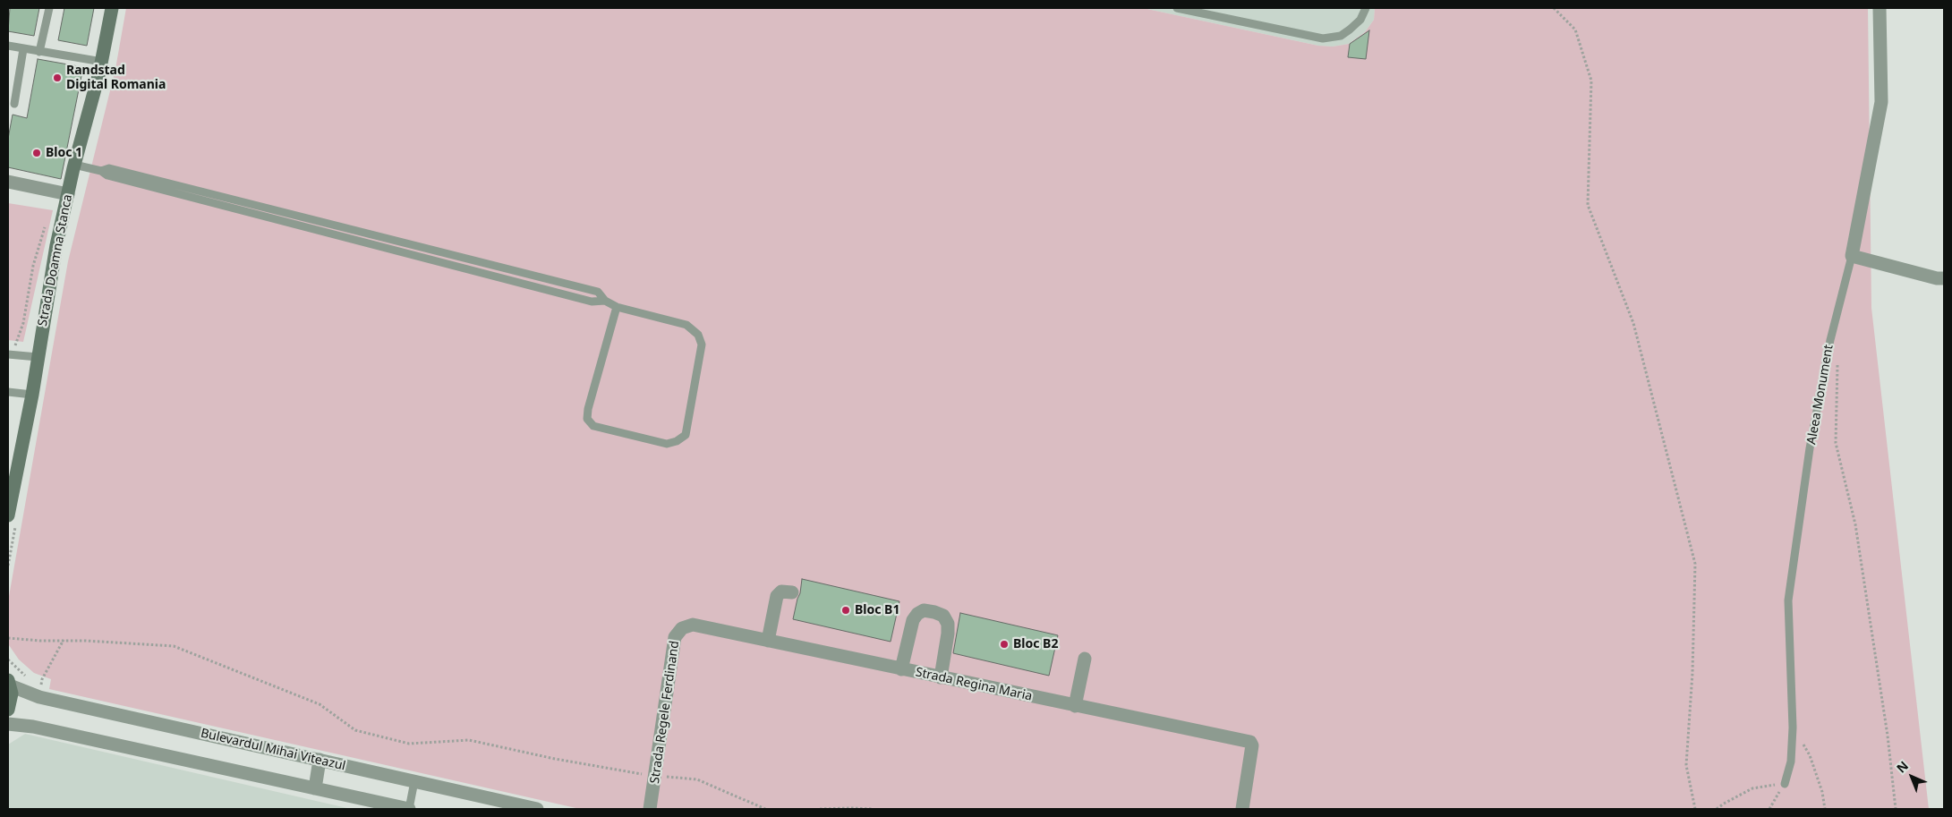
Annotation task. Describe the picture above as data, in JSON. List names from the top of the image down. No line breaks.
{"streets":{"street":["Strada Doamna Stanca","Aleea Monument","Strada Regina Maria","Strada Regele Ferdinand","Bulevardul Mihai Viteazul"]},"crossings":[["Strada Regina Maria","Strada Regele Ferdinand"]],"places":["Randstad Digital Romania","Bloc 1","Bloc B1","Bloc B2"],"north":"top left"}
